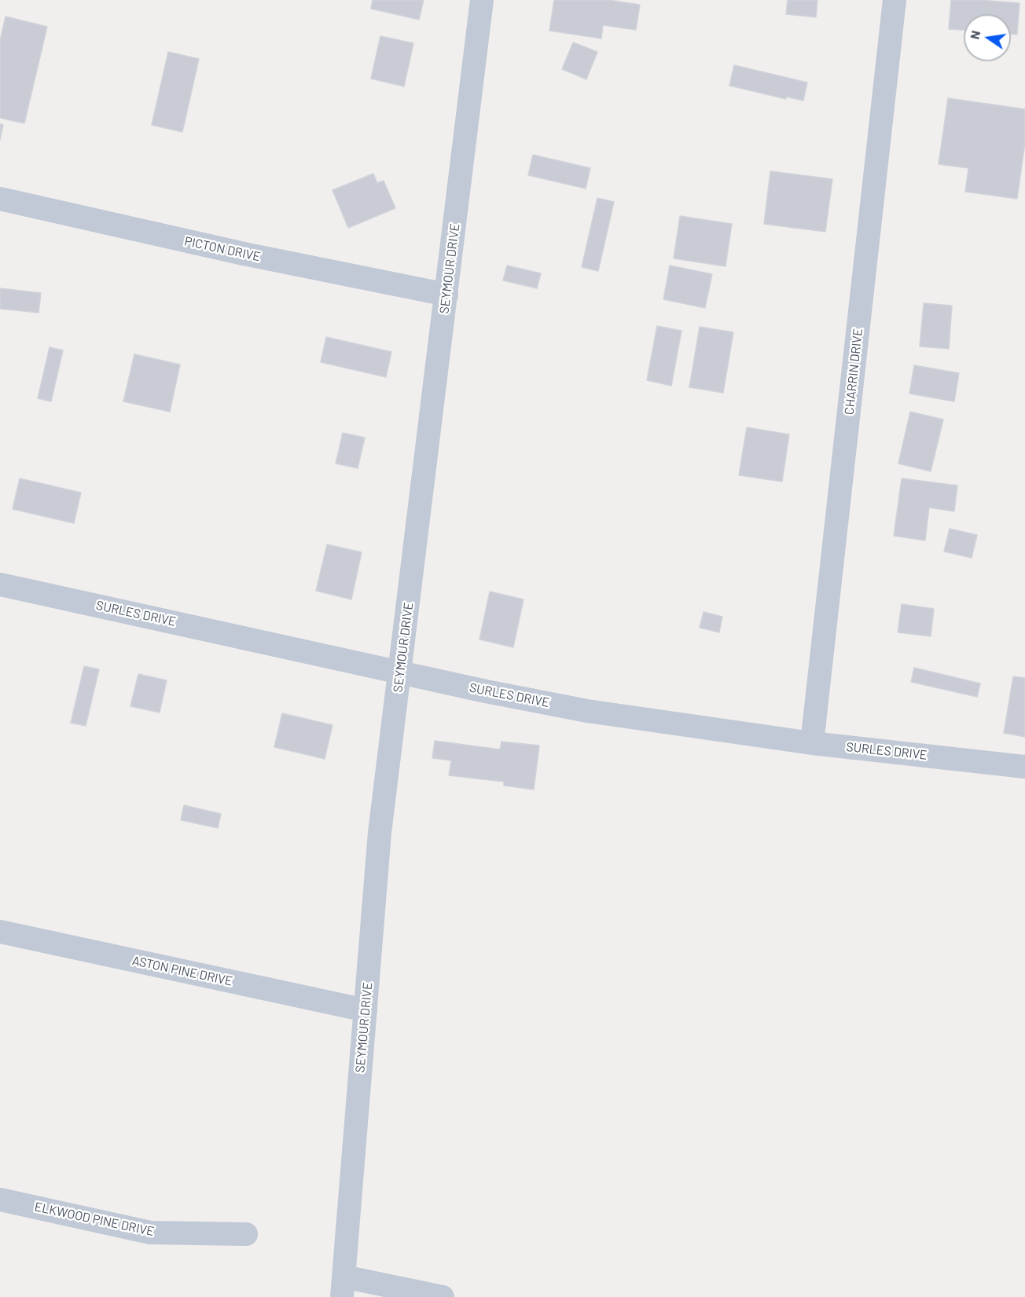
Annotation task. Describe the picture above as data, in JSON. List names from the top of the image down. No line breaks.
{"streets":{"street":["PICTON DRIVE","SEYMOUR DRIVE","CHARRIN DRIVE","SURLES DRIVE","ASTON PINE DRIVE","ELKWOOD PINE DRIVE"]},"crossings":[["PICTON DRIVE","SEYMOUR DRIVE"],["SEYMOUR DRIVE","SURLES DRIVE"],["SEYMOUR DRIVE","ASTON PINE DRIVE"],["CHARRIN DRIVE","SURLES DRIVE"]],"north":"left"}
